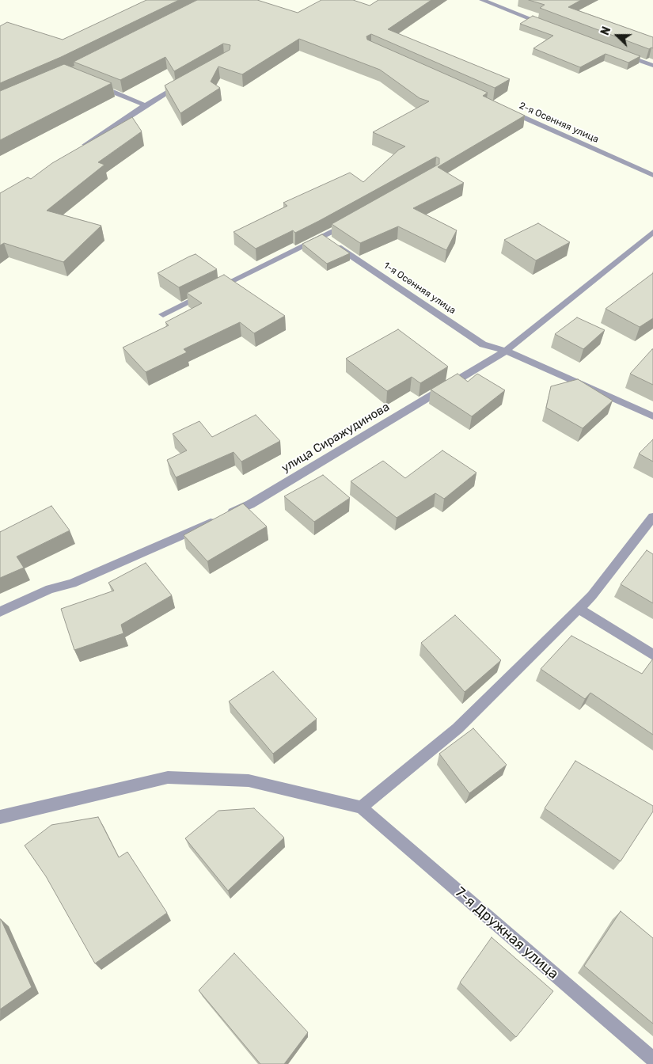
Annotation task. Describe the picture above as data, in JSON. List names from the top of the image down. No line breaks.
{"streets":{"street":["2-я Осенняя улица","1-я Осенняя улица","улица Сиражудинова","7-я Дружная улица"]},"crossings":[["1-я Осенняя улица","улица Сиражудинова"]],"north":"left"}
